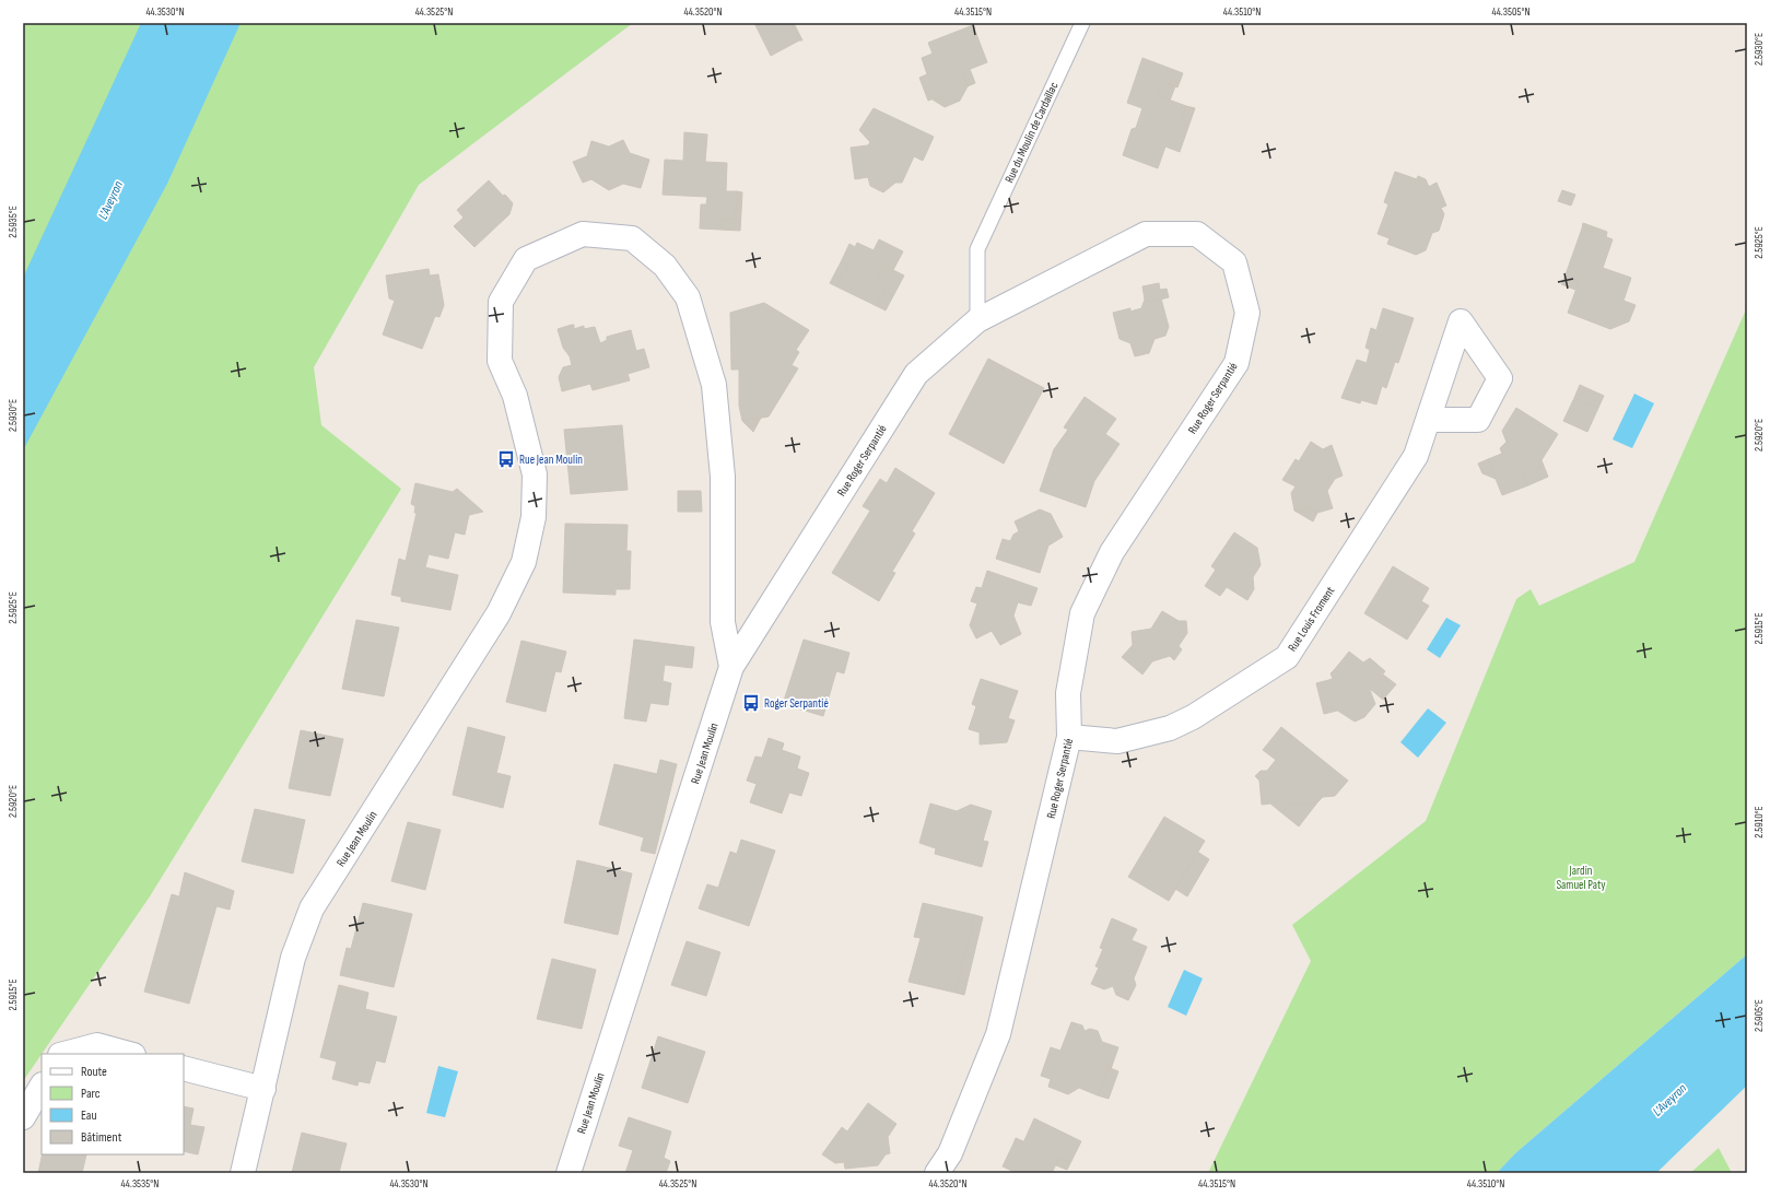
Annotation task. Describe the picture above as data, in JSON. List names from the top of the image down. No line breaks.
{"streets":{"street":["Rue Roger Serpantié","Rue Louis Froment","Rue Jean Moulin"],"lane":["Rue du Moulin de Cardaillac"]},"crossings":[["Rue du Moulin de Cardaillac","Rue Roger Serpantié"],["Rue Roger Serpantié","Rue Louis Froment"],["Rue Roger Serpantié","Rue Jean Moulin"]],"water":["L'Aveyron"],"parks":["Jardin Samuel Paty"],"places":{"bus stop":["Rue Jean Moulin","Roger Serpantié"]},"legend":["Route","Parc","Eau","Bâtiment"],"coordinates":["44.3530°N","44.3525°N","44.3520°N","44.3515°N","44.3510°N","44.3505°N","2.5930°E","2.5935°E","2.5925°E","2.5920°E","2.5915°E","2.5910°E","2.5905°E","44.3535°N"]}
